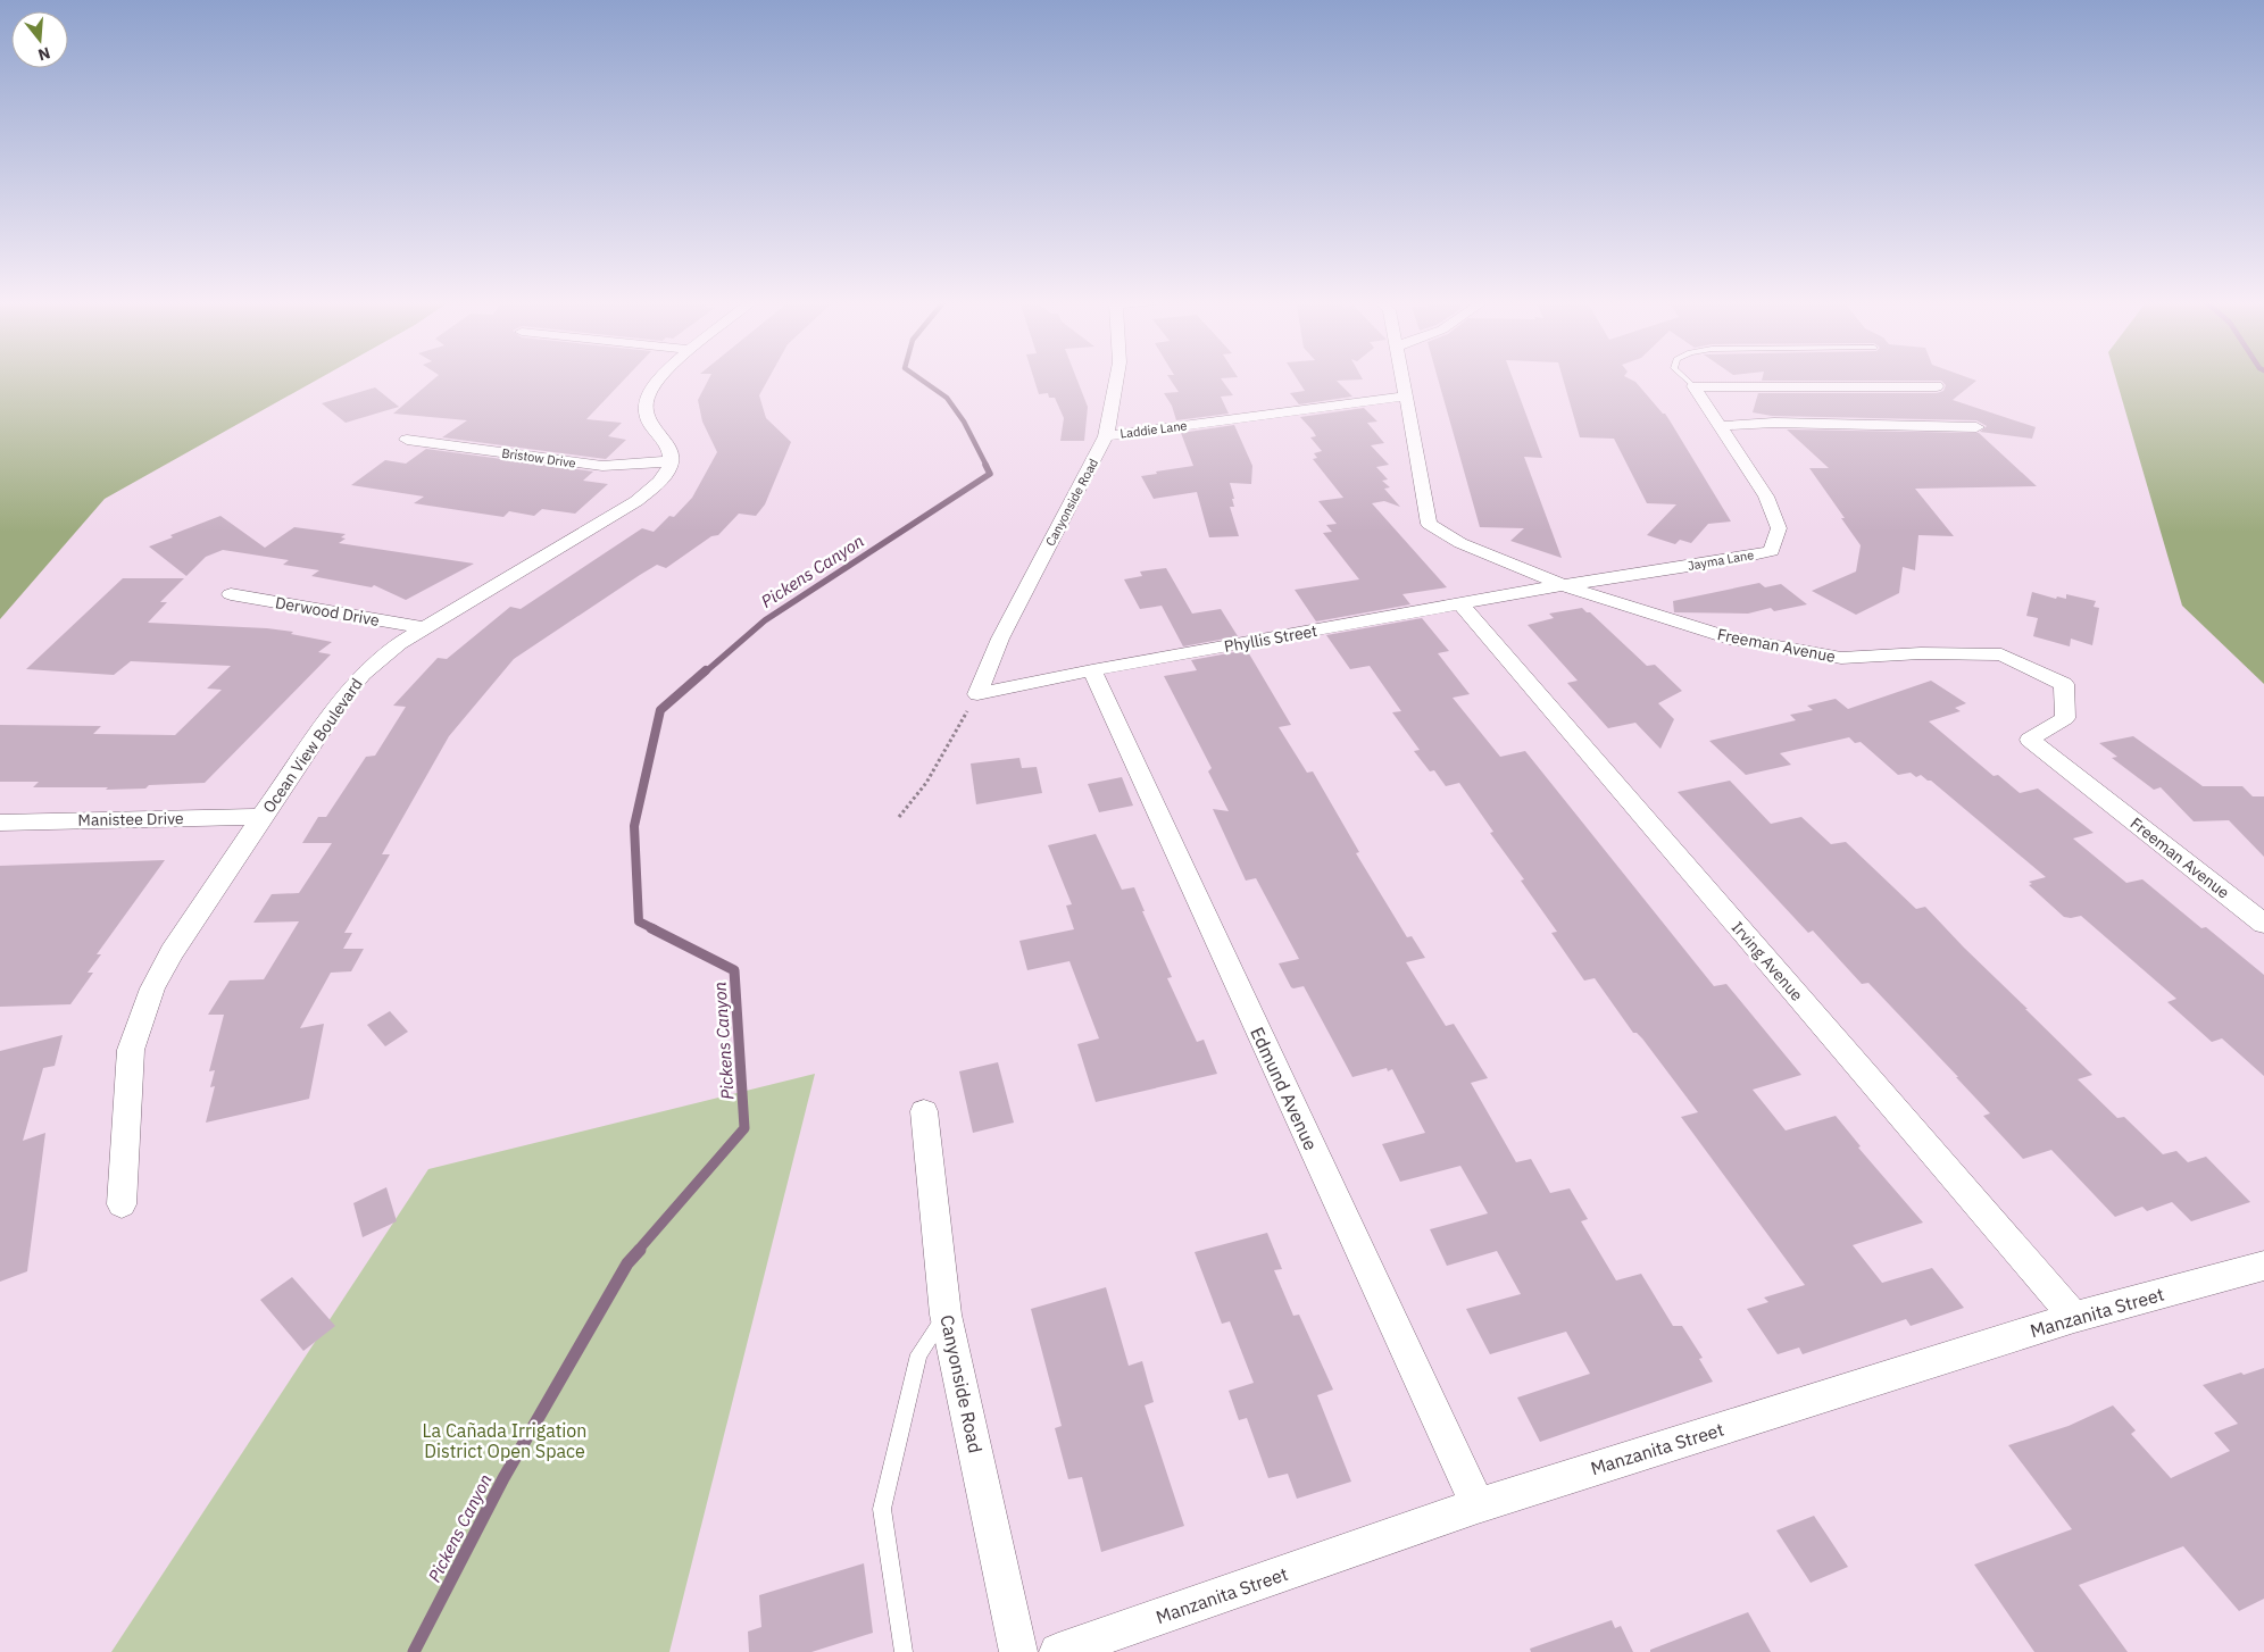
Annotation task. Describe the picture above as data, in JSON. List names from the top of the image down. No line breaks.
{"streets":{"street":["Laddie Lane","Bristow Drive","Canyonside Road","Jayma Lane","Derwood Drive","Phyllis Street","Freeman Avenue","Ocean View Boulevard","Manistee Drive","Irving Avenue","Edmund Avenue","Manzanita Street"]},"crossings":[["Laddie Lane","Canyonside Road"],["Laddie Lane","Freeman Avenue"],["Bristow Drive","Ocean View Boulevard"],["Canyonside Road","Phyllis Street"],["Jayma Lane","Phyllis Street"],["Jayma Lane","Freeman Avenue"],["Derwood Drive","Ocean View Boulevard"],["Phyllis Street","Freeman Avenue"],["Phyllis Street","Irving Avenue"],["Phyllis Street","Edmund Avenue"],["Ocean View Boulevard","Manistee Drive"],["Irving Avenue","Manzanita Street"],["Edmund Avenue","Manzanita Street"]],"water":["Pickens Canyon"],"parks":["La Cañada Irrigation District Open Space"],"north":"bottom"}
